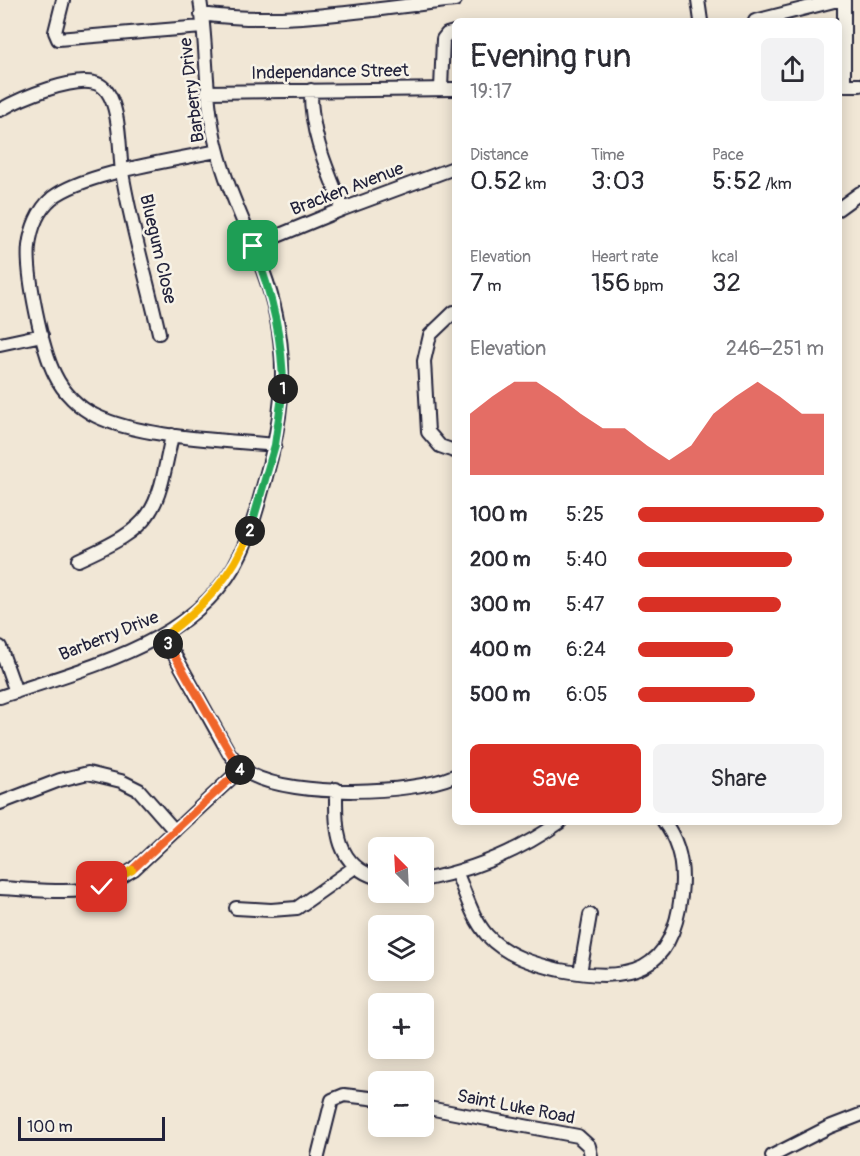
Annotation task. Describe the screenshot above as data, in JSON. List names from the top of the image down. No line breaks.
{"streets":{"street":["Independance Street","Barberry Drive","Bracken Avenue","Bluegum Close","Saint Luke Road"]},"crossings":[["Independance Street","Barberry Drive"],["Barberry Drive","Bracken Avenue"]],"scale_bar":"100 m","north":"top left","page":{"heading":["Evening run","19:17"],"stats":[["Distance","0.52 km"],["Time","3:03"],["Pace","5:52 /km"],["Elevation","7 m"],["Heart rate","156 bpm"],["kcal","32"]],"chart":["Elevation","246–251 m"],"pins":["1","2","3","4"],"list":[{"name":"100 m","note":"5:25"},{"name":"200 m","note":"5:40"},{"name":"300 m","note":"5:47"},{"name":"400 m","note":"6:24"},{"name":"500 m","note":"6:05"}],"buttons":["Save","Share"],"map_buttons":["+","−"],"scale":"100 m"}}
